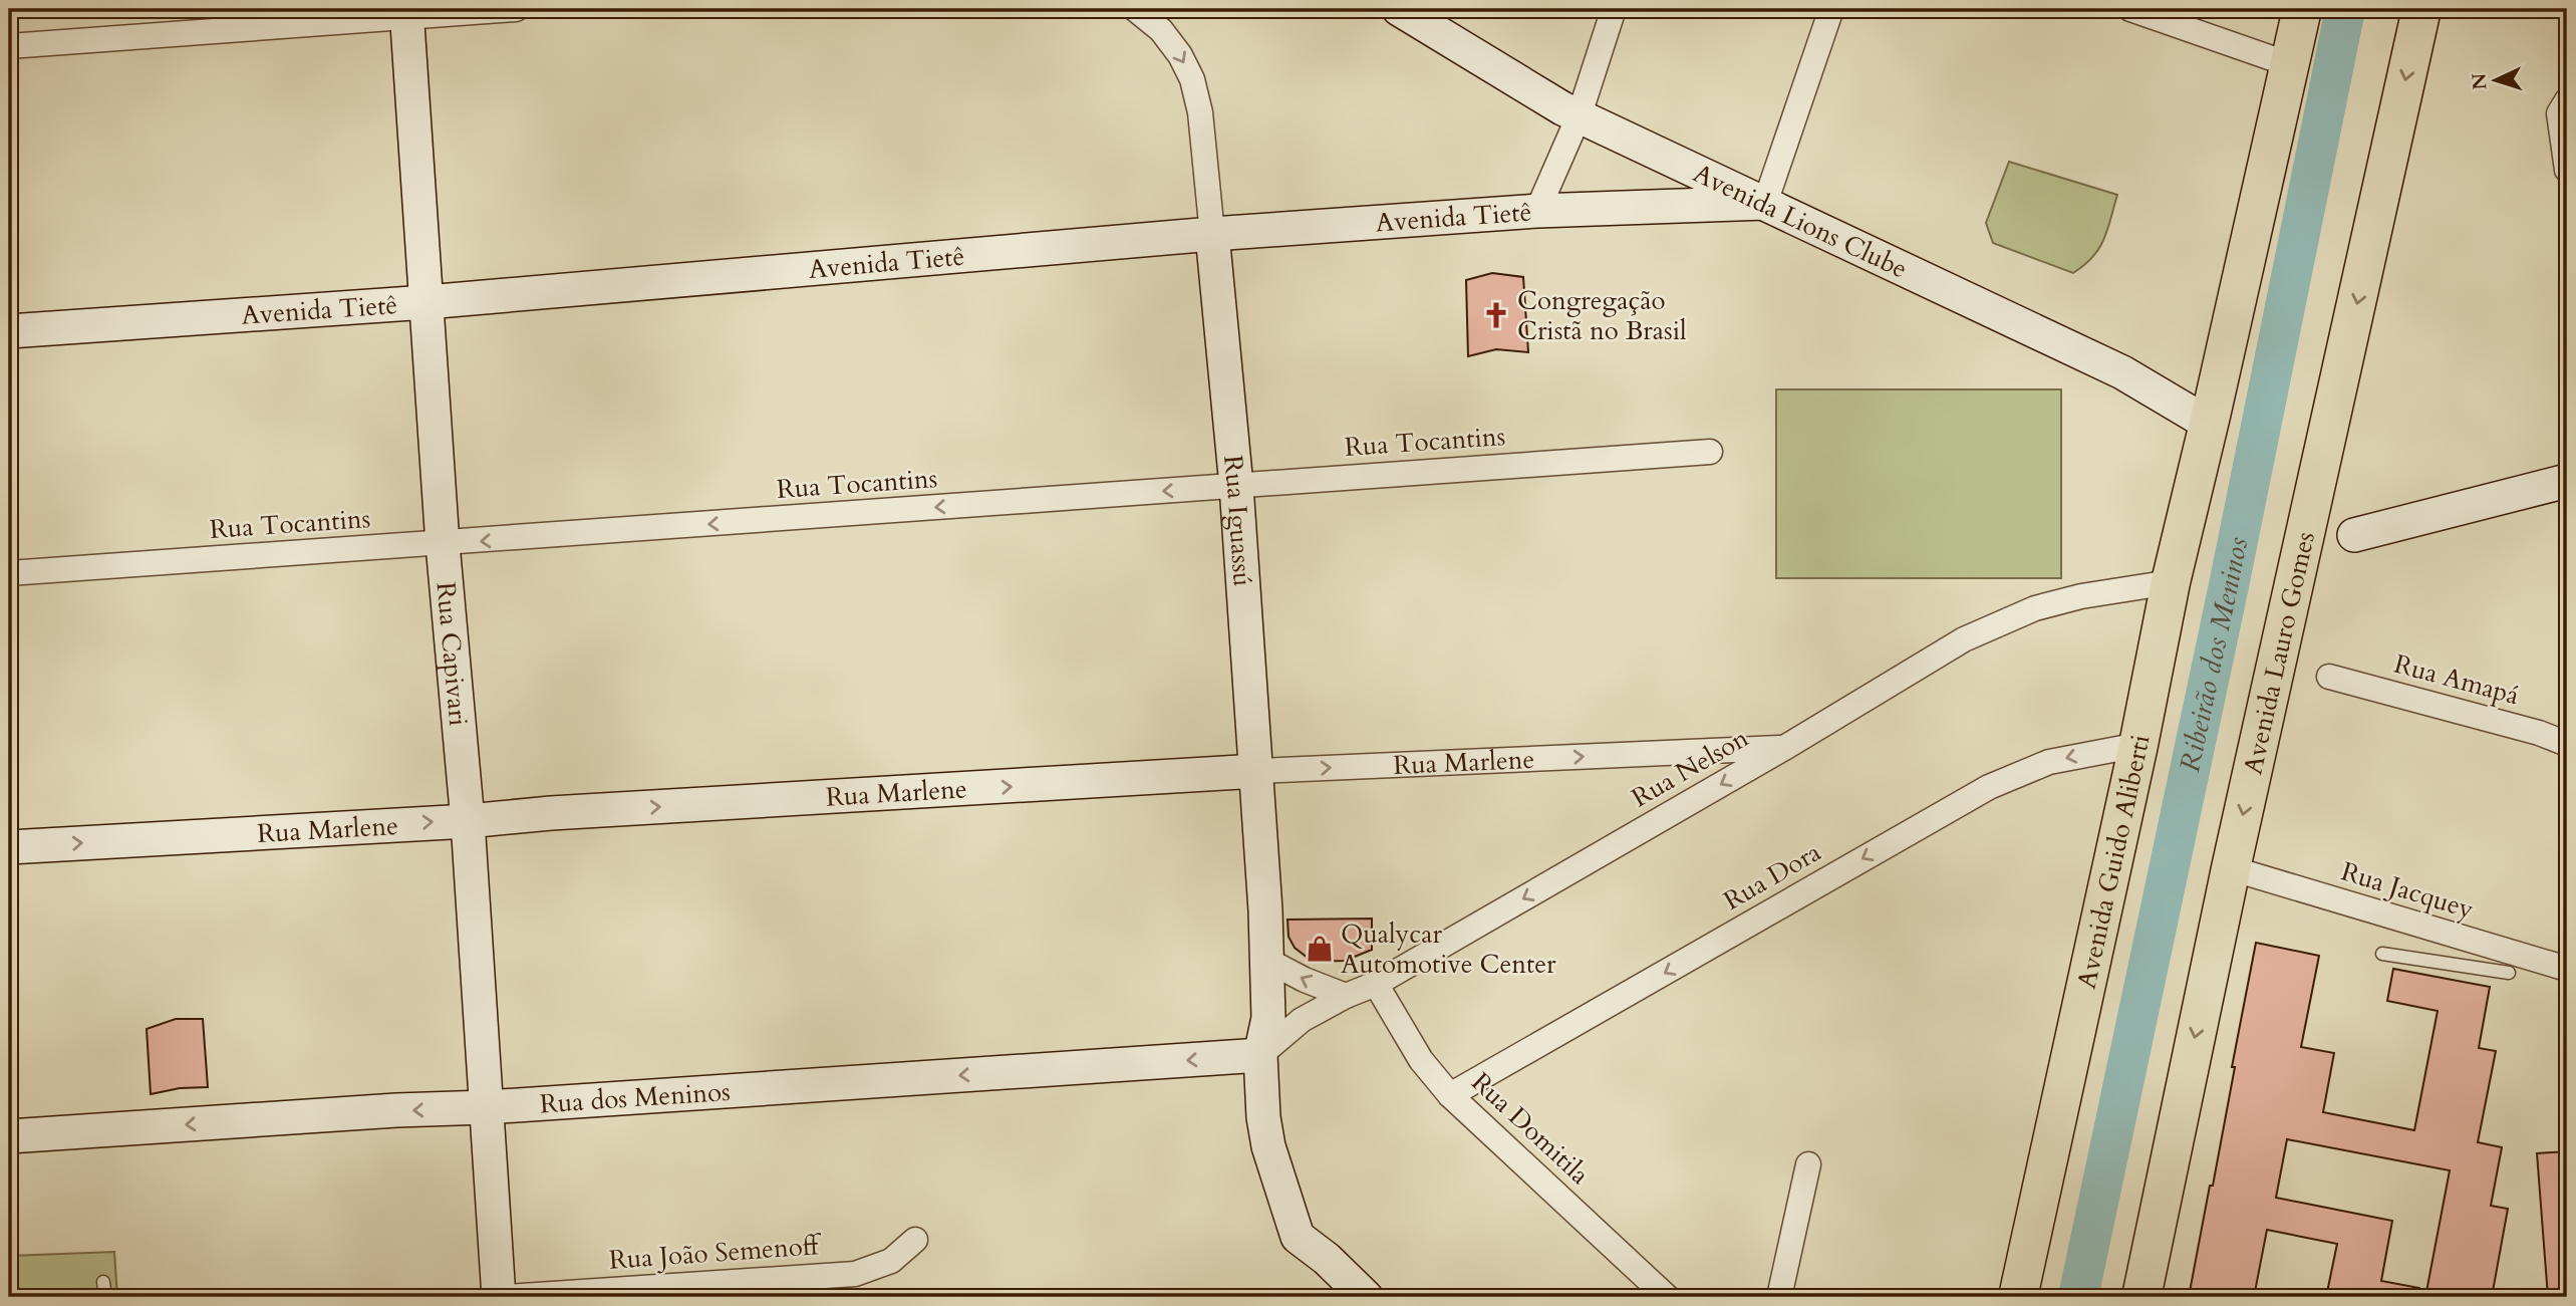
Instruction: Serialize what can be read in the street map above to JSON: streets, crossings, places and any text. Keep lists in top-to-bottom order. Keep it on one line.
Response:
{"streets":{"main road":["Avenida Lauro Gomes","Avenida Guido Aliberti"],"street":["Avenida Tietê","Avenida Lions Clube","Rua Tocantins","Rua Iguassú","Rua Capivari","Rua Amapá","Rua Marlene","Rua Nelson","Rua Dora","Rua Jacquey","Rua dos Meninos","Rua Domitila","Rua João Semenoff"]},"crossings":[["Avenida Tietê","Avenida Lions Clube"],["Avenida Tietê","Rua Iguassú"],["Avenida Tietê","Rua Capivari"],["Avenida Lions Clube","Avenida Guido Aliberti"],["Rua Tocantins","Rua Iguassú"],["Rua Tocantins","Rua Capivari"],["Rua Iguassú","Rua Marlene"],["Rua Iguassú","Rua Nelson"],["Rua Iguassú","Rua dos Meninos"],["Avenida Lauro Gomes","Rua Jacquey"],["Rua Capivari","Rua Marlene"],["Rua Capivari","Rua dos Meninos"],["Rua Marlene","Rua Nelson"],["Rua Nelson","Avenida Guido Aliberti"],["Rua Nelson","Rua dos Meninos"],["Rua Nelson","Rua Domitila"],["Avenida Guido Aliberti","Rua Dora"],["Rua Dora","Rua Domitila"]],"one_way":["Rua Tocantins","Rua Marlene","Rua Nelson","Rua Dora","Rua dos Meninos"],"water":["Ribeirão dos Meninos"],"places":{"church":["Congregação Cristã no Brasil"],"shop":["Qualycar Automotive Center"]},"north":"left"}
